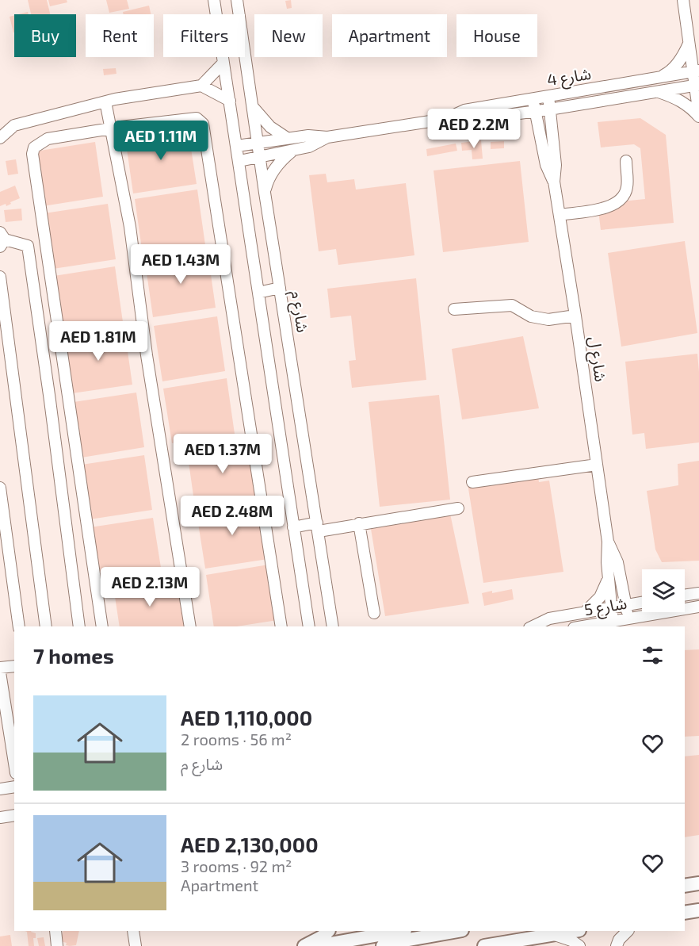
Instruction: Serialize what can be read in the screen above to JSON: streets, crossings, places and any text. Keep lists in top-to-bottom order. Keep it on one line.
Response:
{"streets":{"street":["شارع 4","شارع م","شارع ل","شارع 5"]},"crossings":[["شارع 4","شارع م"],["شارع 4","شارع ل"],["شارع ل","شارع 5"]],"page":{"chip":["Buy","Rent","Filters","New","Apartment","House"],"price":["AED 2.2M","AED 1.11M","AED 1.43M","AED 1.81M","AED 1.37M","AED 2.48M","AED 2.13M"],"heading":"7 homes","list":[{"name":"AED 1,110,000","note":"2 rooms · 56 m² · شارع م"},{"name":"AED 2,130,000","note":"3 rooms · 92 m² · Apartment"}]}}
